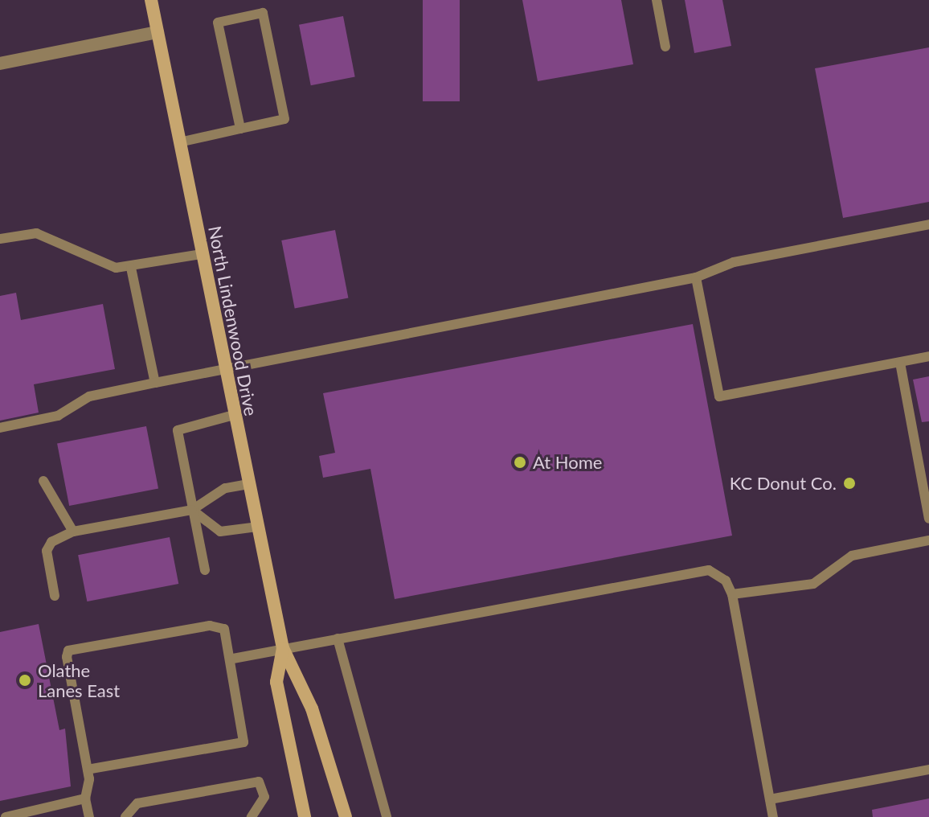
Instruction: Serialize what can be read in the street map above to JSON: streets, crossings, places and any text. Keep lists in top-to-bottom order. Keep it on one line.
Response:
{"streets":{"street":["North Lindenwood Drive"]},"places":["At Home","KC Donut Co.","Olathe Lanes East"]}
